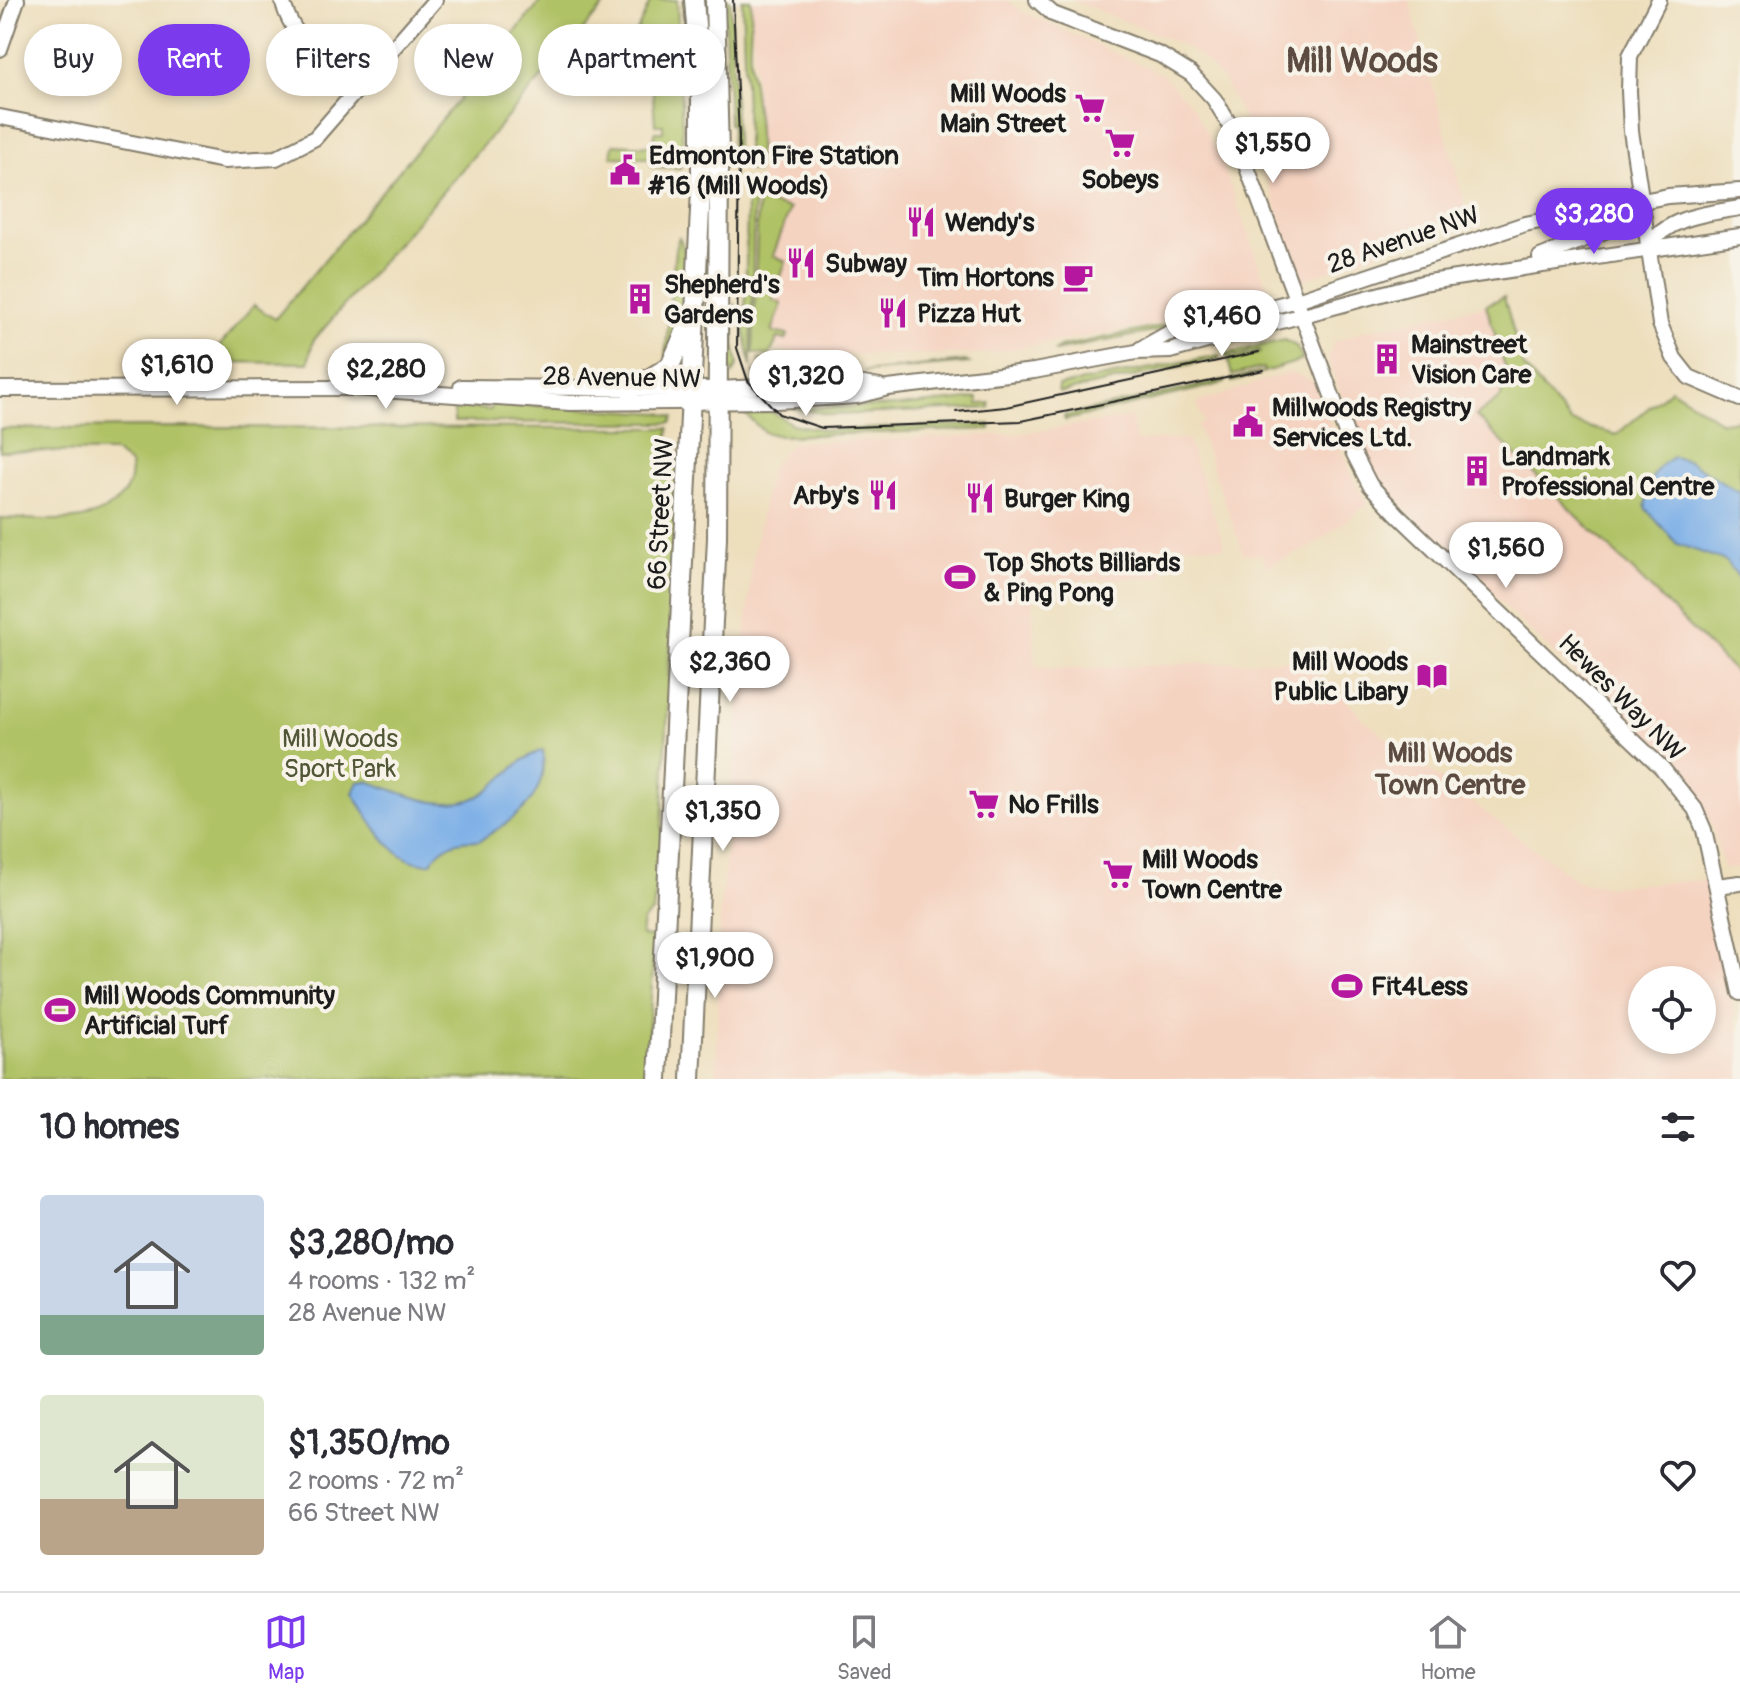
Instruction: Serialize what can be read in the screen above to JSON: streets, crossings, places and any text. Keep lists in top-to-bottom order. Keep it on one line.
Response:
{"streets":{"main road":["66 Street NW"],"street":["28 Avenue NW","Hewes Way NW"]},"crossings":[["28 Avenue NW","66 Street NW"],["28 Avenue NW","Hewes Way NW"]],"districts":["Mill Woods","Mill Woods Town Centre"],"parks":["Mill Woods Sport Park"],"places":{"supermarket":["Mill Woods Main Street","Sobeys","No Frills","Mill Woods Town Centre"],"public building":["Edmonton Fire Station #16 (Mill Woods)","Millwoods Registry Services Ltd."],"restaurant":["Wendy's","Subway","Pizza Hut","Arby's","Burger King"],"cafe":["Tim Hortons"],"building":["Shepherd's Gardens","Mainstreet Vision Care","Landmark Professional Centre"],"sports":["Top Shots Billiards & Ping Pong","Fit4Less","Mill Woods Community Artificial Turf"],"library":["Mill Woods Public Libary"]},"page":{"chip":["Buy","Rent","Filters","New","Apartment"],"price":["$1,550","$3,280","$1,460","$1,610","$2,280","$1,320","$1,560","$2,360","$1,350","$1,900"],"heading":"10 homes","list":[{"name":"$3,280/mo","note":"4 rooms · 132 m² · 28 Avenue NW"},{"name":"$1,350/mo","note":"2 rooms · 72 m² · 66 Street NW"}],"tabs":["Map","Saved","Home"]}}
